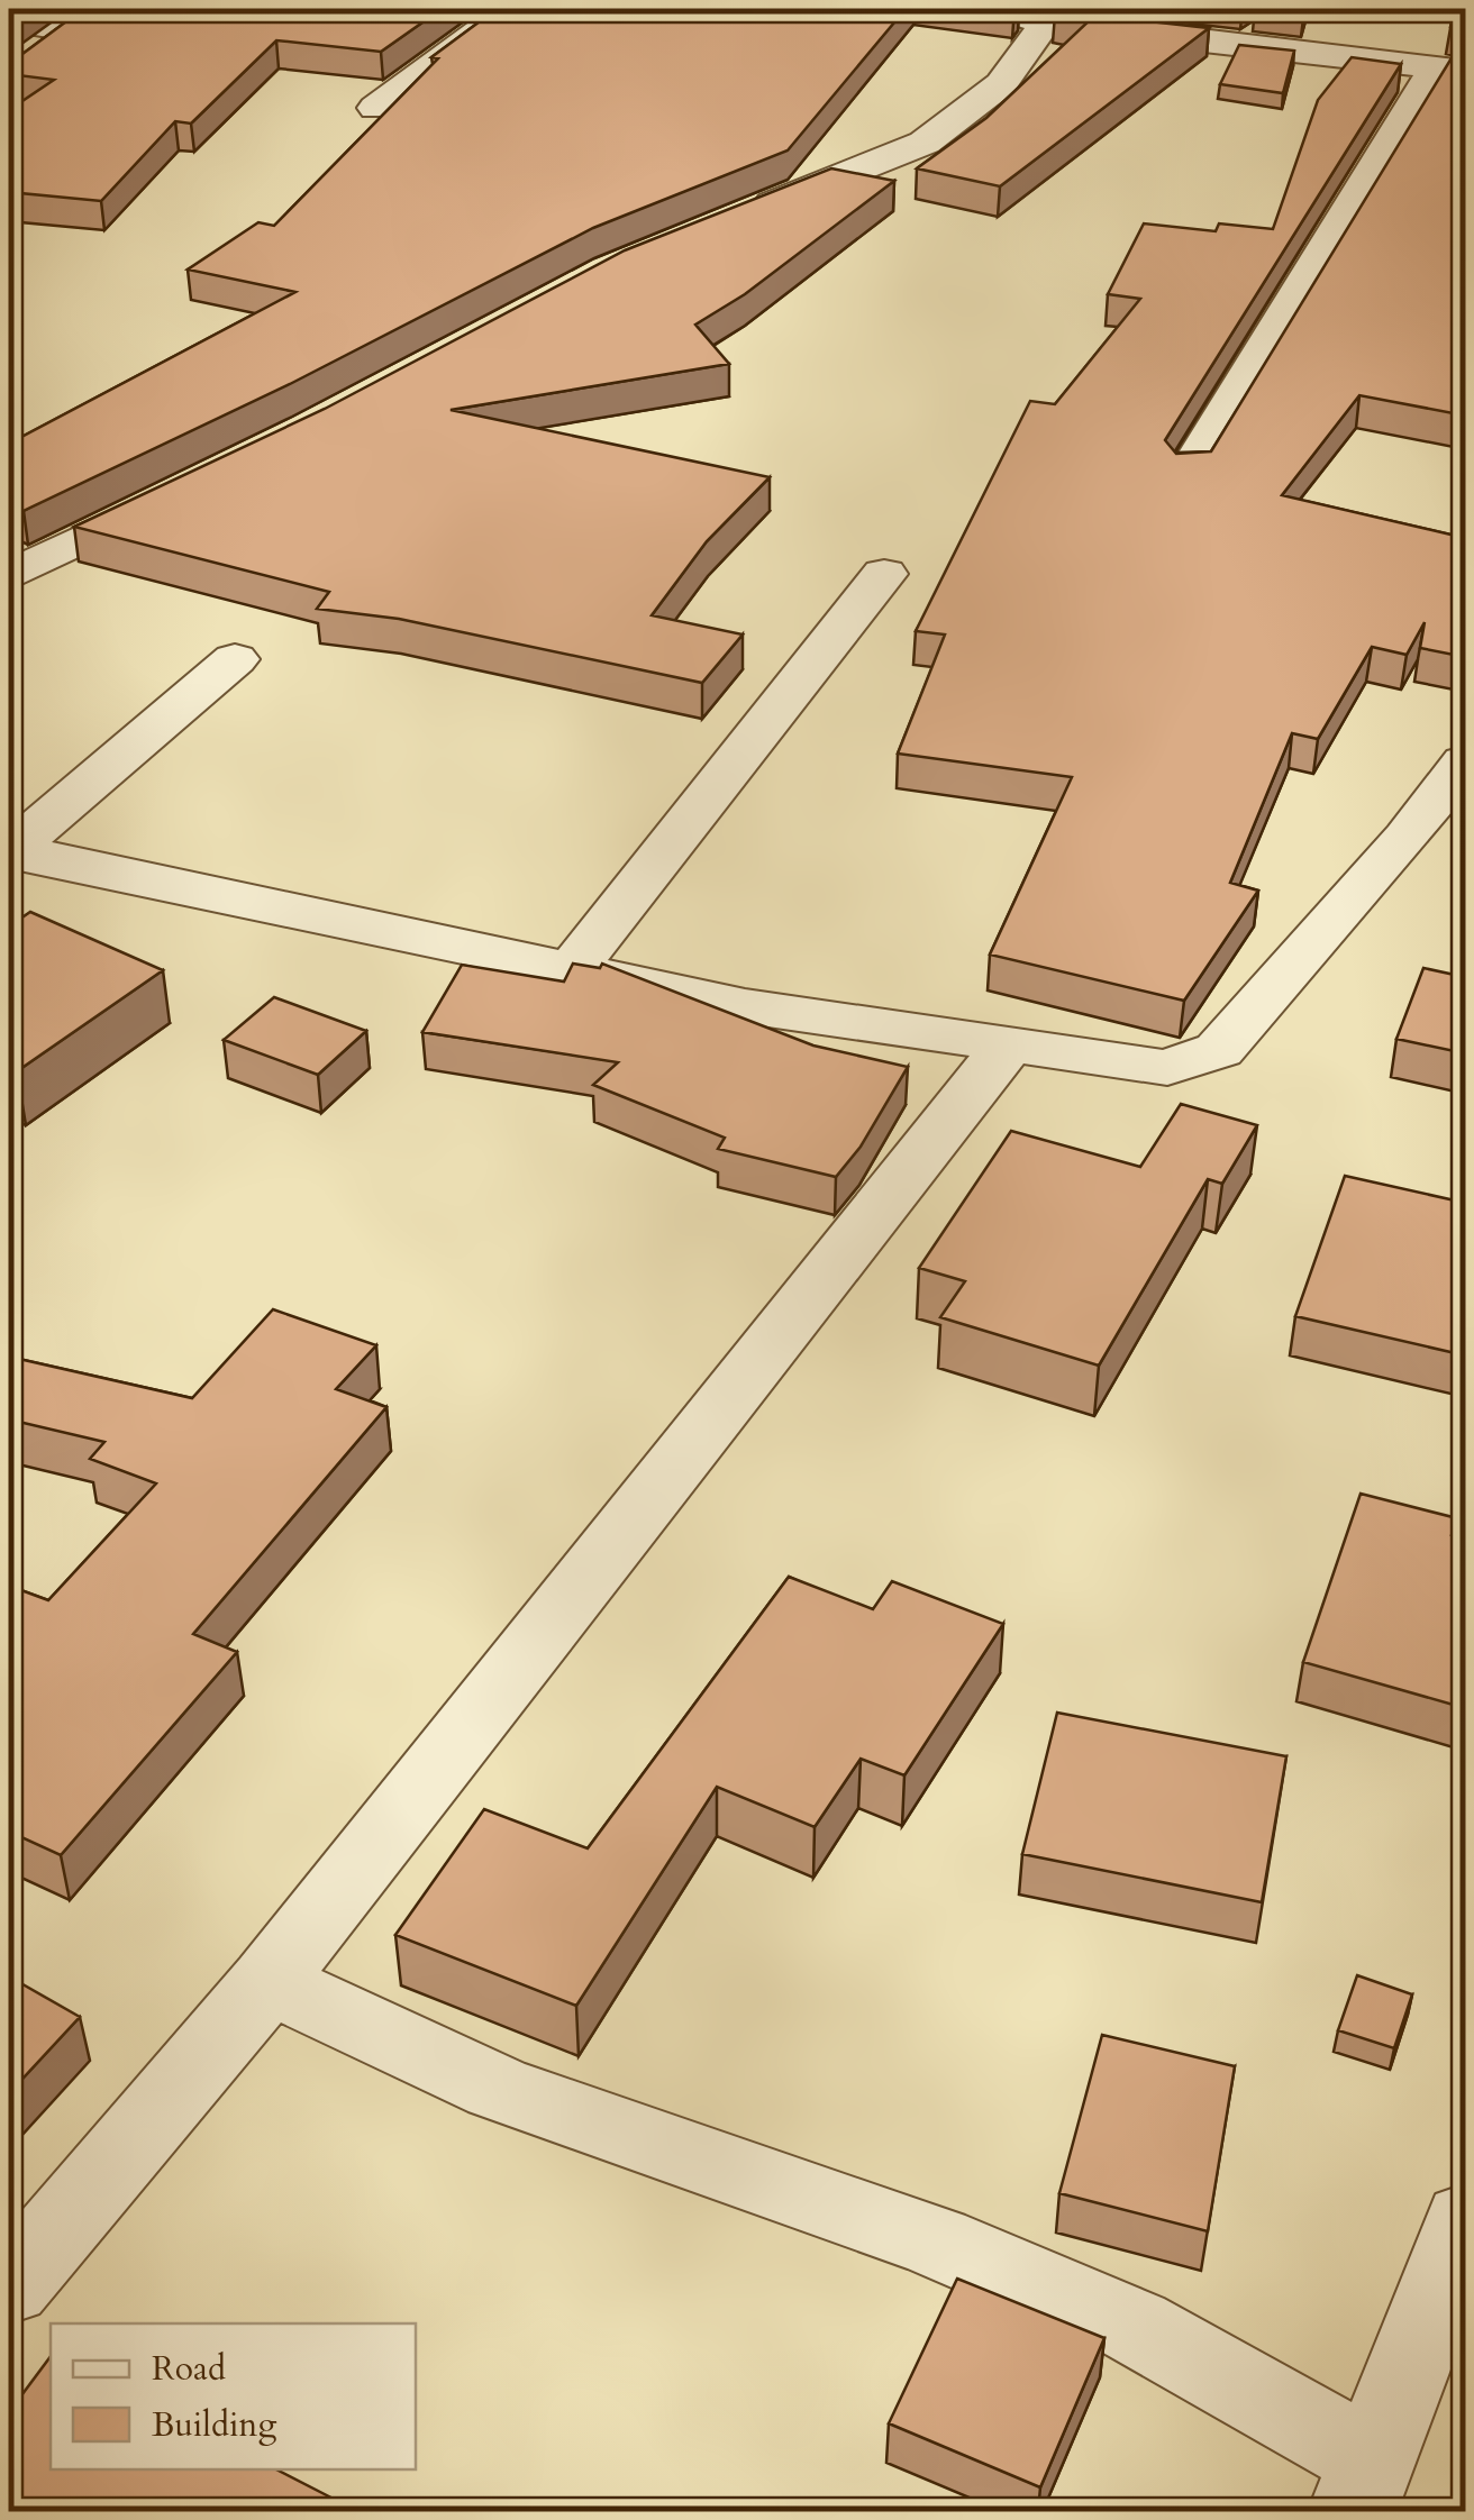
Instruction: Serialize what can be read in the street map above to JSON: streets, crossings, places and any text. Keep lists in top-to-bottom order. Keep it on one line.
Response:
{"legend":["Road","Building"]}
